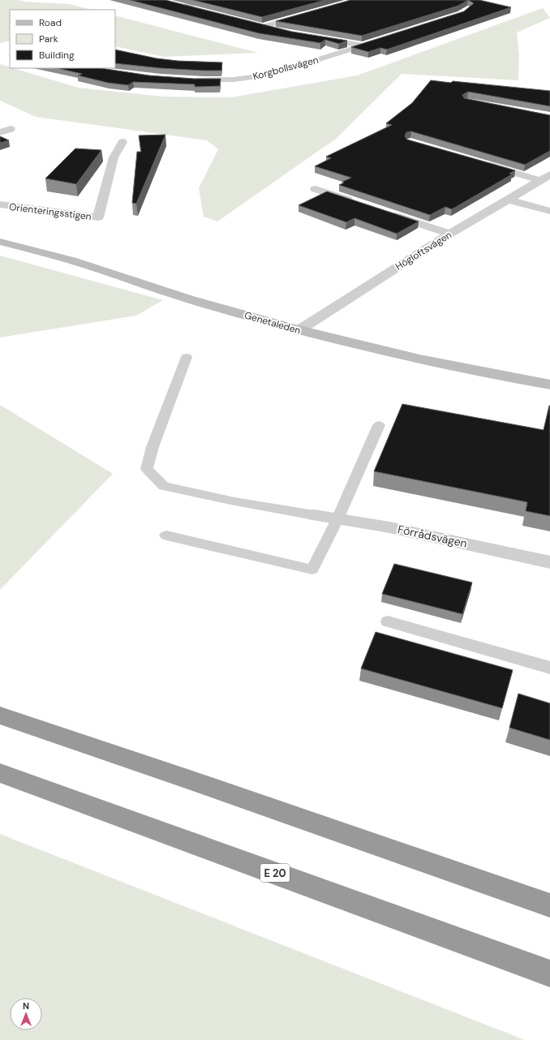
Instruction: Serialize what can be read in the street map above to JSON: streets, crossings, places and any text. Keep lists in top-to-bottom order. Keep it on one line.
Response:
{"streets":{"highway":["E 20"],"main road":["Genetaleden"],"street":["Korgbollsvägen","Orienteringsstigen","Högloftsvägen","Förrådsvägen"]},"crossings":[["Högloftsvägen","Genetaleden"]],"legend":["Road","Park","Building"],"north":"top"}
